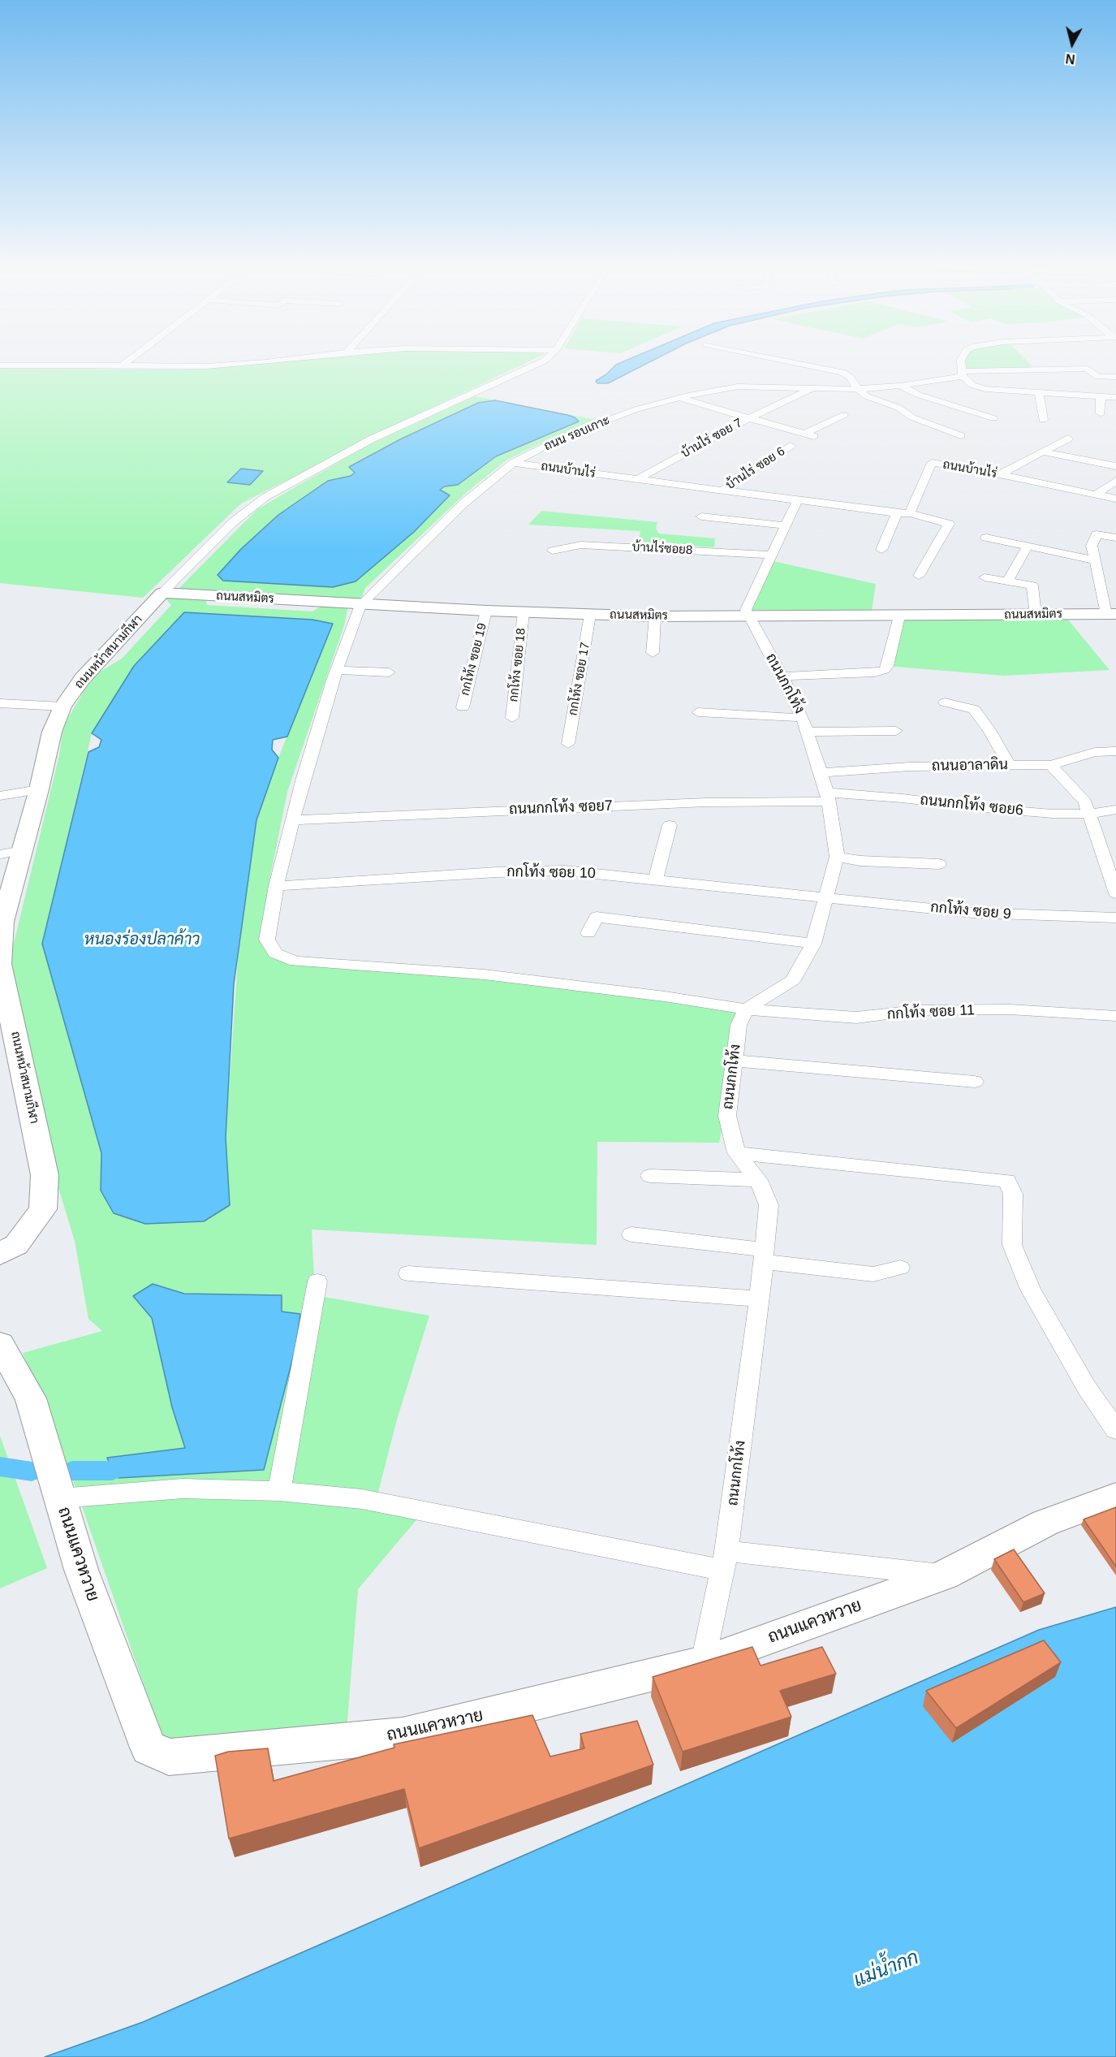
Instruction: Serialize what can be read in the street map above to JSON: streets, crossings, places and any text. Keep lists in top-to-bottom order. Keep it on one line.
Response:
{"streets":{"street":["ถนน รอบเกาะ","บ้านไร่ ซอย 7","บ้านไร่ ซอย 6","ถนนบ้านไร่","บ้านไร่ซอย8","ถนนสหมิตร","ถนนหน้าสนามกีฬา","กกโท้ง ซอย 19","กกโท้ง ซอย 18","กกโท้ง ซอย 17","ถนนกกโท้ง","ถนนอาลาดิน","ถนนกกโท้ง ซอย6","ถนนกกโท้ง ซอย7","กกโท้ง ซอย 10","กกโท้ง ซอย 9","กกโท้ง ซอย 11","ถนนแควหวาย"]},"crossings":[["ถนน รอบเกาะ","บ้านไร่ ซอย 7"],["ถนน รอบเกาะ","ถนนบ้านไร่"],["ถนน รอบเกาะ","ถนนสหมิตร"],["ถนน รอบเกาะ","กกโท้ง ซอย 11"],["บ้านไร่ ซอย 7","ถนนบ้านไร่"],["บ้านไร่ ซอย 6","ถนนบ้านไร่"],["ถนนสหมิตร","ถนนหน้าสนามกีฬา"],["ถนนสหมิตร","กกโท้ง ซอย 19"],["ถนนสหมิตร","กกโท้ง ซอย 18"],["ถนนสหมิตร","กกโท้ง ซอย 17"],["ถนนสหมิตร","ถนนกกโท้ง"],["ถนนสหมิตร","กกโท้ง ซอย 11"],["ถนนกกโท้ง","ถนนอาลาดิน"],["ถนนกกโท้ง","ถนนกกโท้ง ซอย6"],["ถนนกกโท้ง","ถนนกกโท้ง ซอย7"],["ถนนกกโท้ง","กกโท้ง ซอย 10"],["ถนนกกโท้ง","กกโท้ง ซอย 9"],["ถนนกกโท้ง","กกโท้ง ซอย 11"],["ถนนกกโท้ง","ถนนแควหวาย"],["ถนนกกโท้ง ซอย6","ถนนกกโท้ง ซอย7"],["ถนนกกโท้ง ซอย7","กกโท้ง ซอย 11"],["กกโท้ง ซอย 10","กกโท้ง ซอย 9"],["กกโท้ง ซอย 10","กกโท้ง ซอย 11"]],"water":["หนองร่องปลาค้าว","แม่น้ำกก"],"north":"bottom"}
